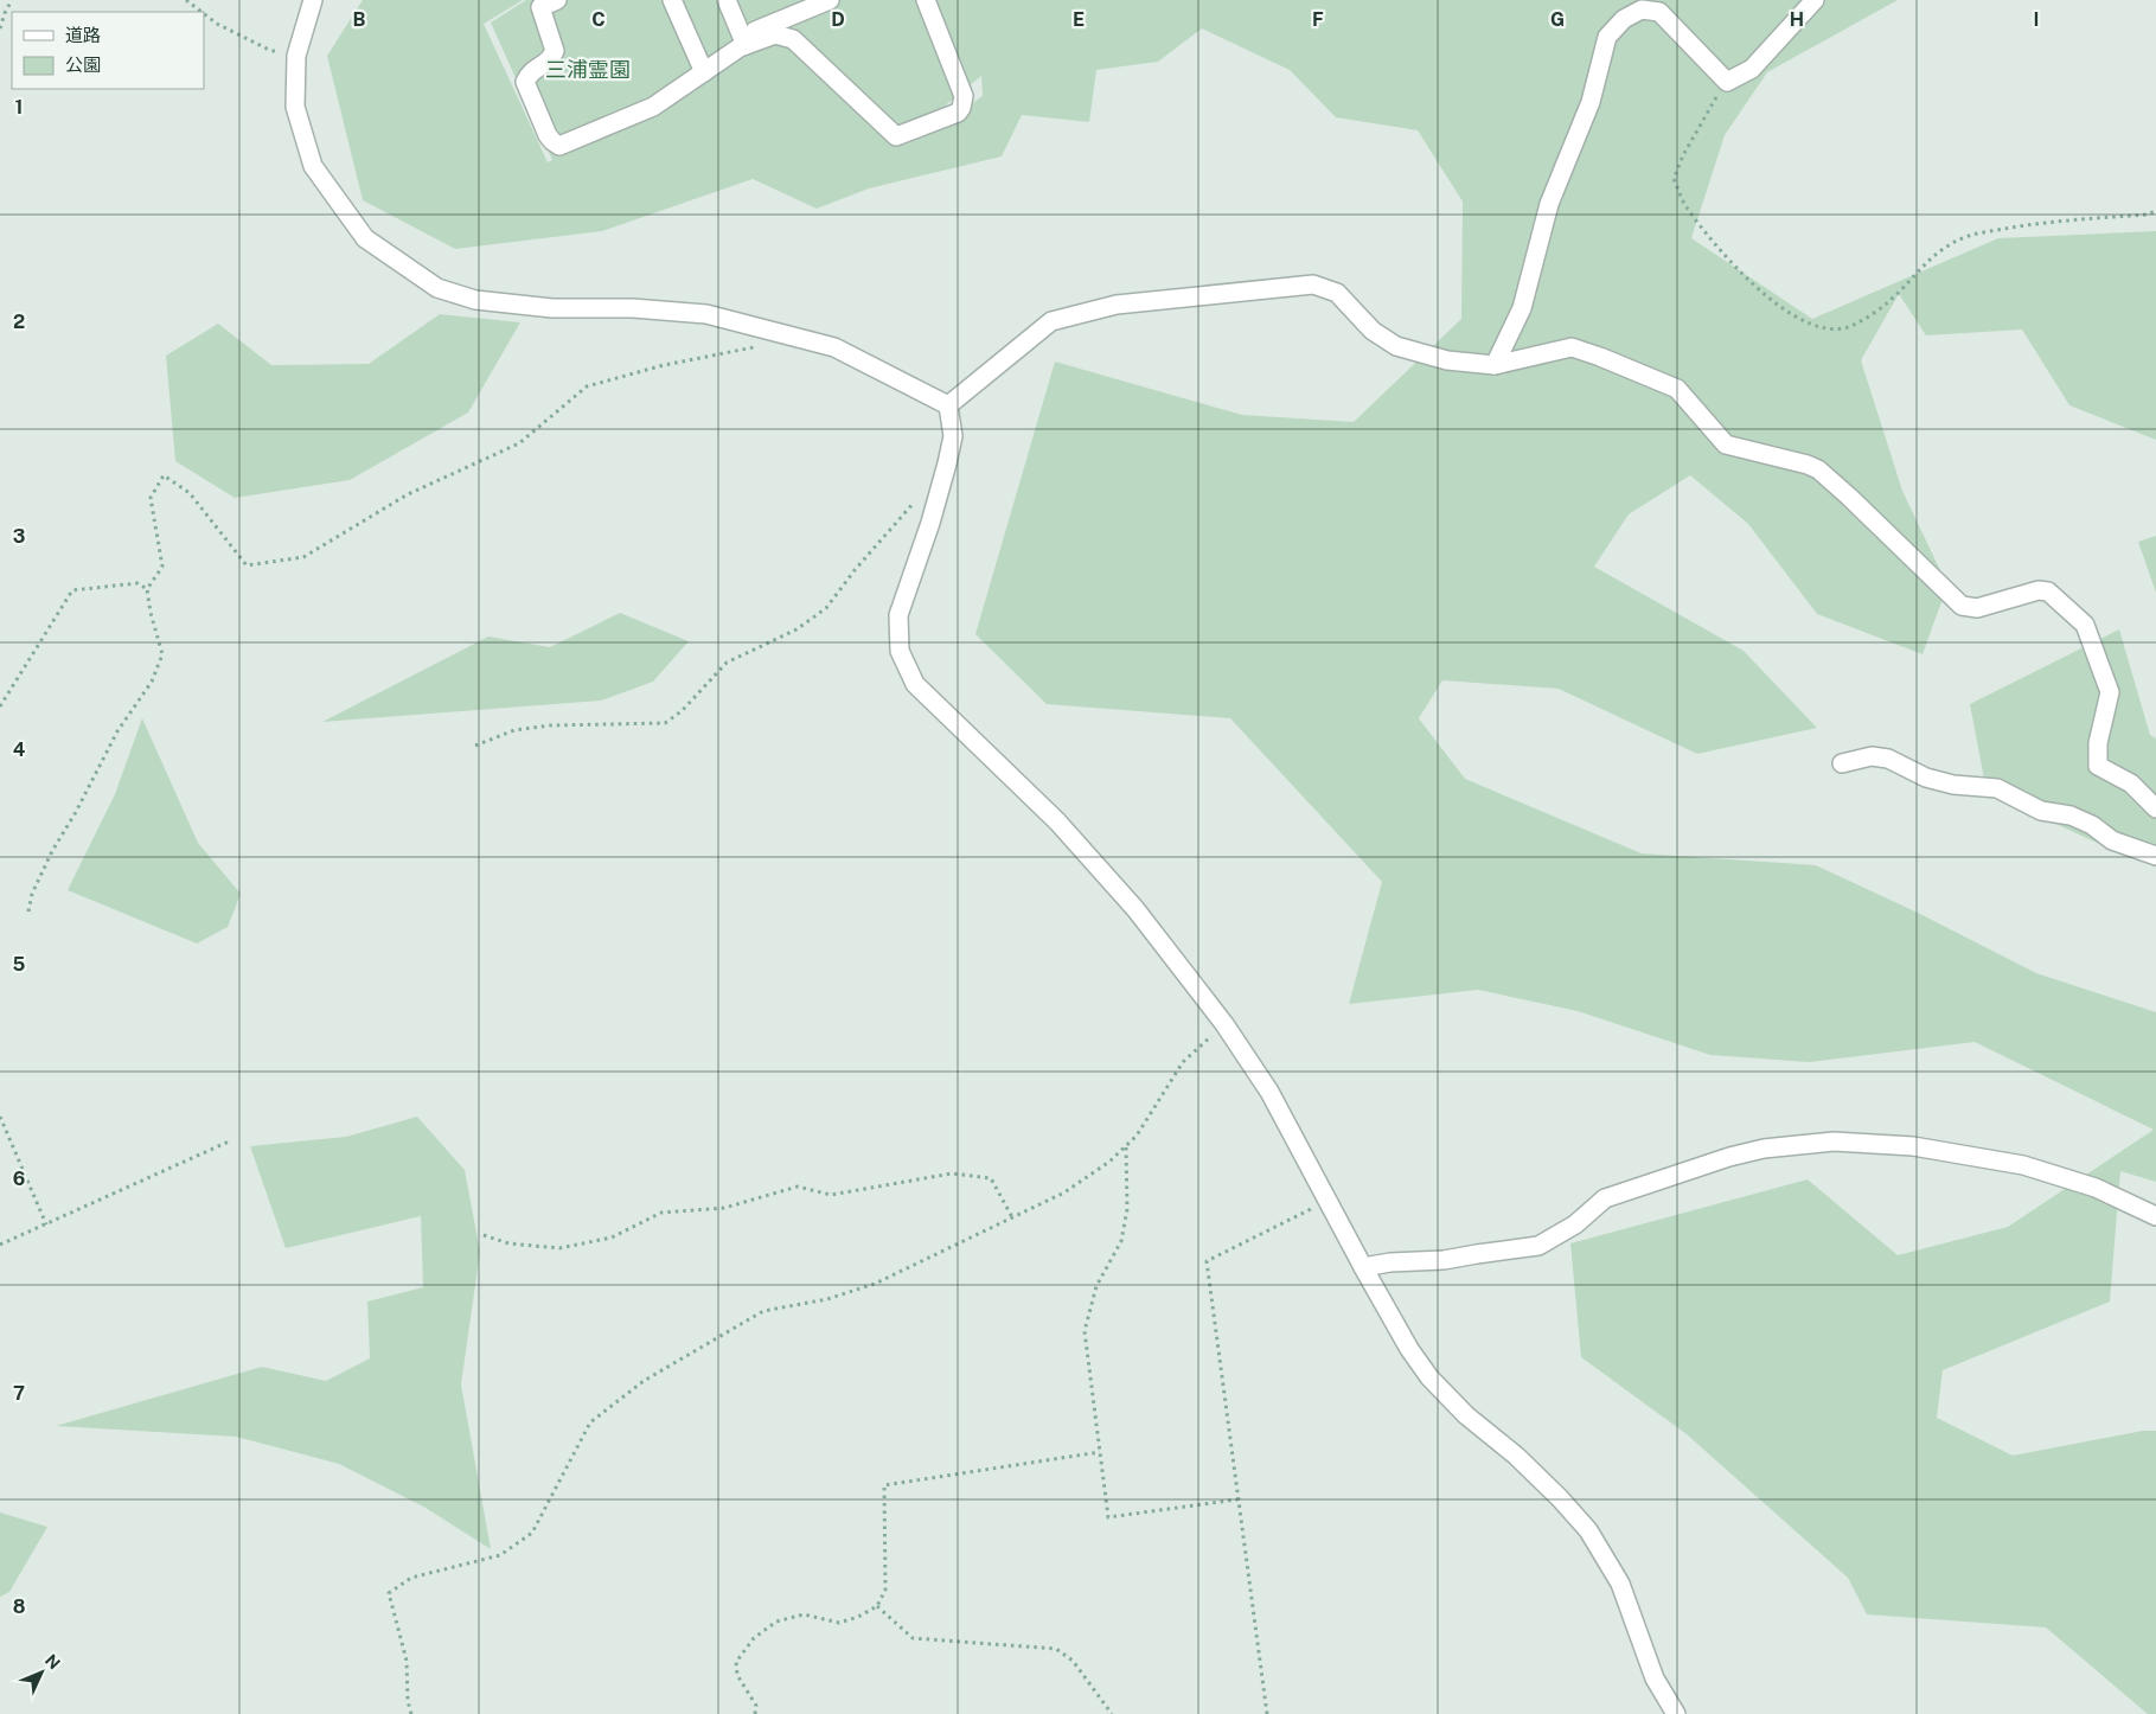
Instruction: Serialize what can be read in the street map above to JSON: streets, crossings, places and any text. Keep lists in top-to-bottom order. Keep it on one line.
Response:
{"parks":["三浦霊園"],"legend":["道路","公園"],"north":"top right","grid":{"columns":["B","C","D","E","F","G","H","I"],"rows":["1","2","3","4","5","6","7","8"]}}
